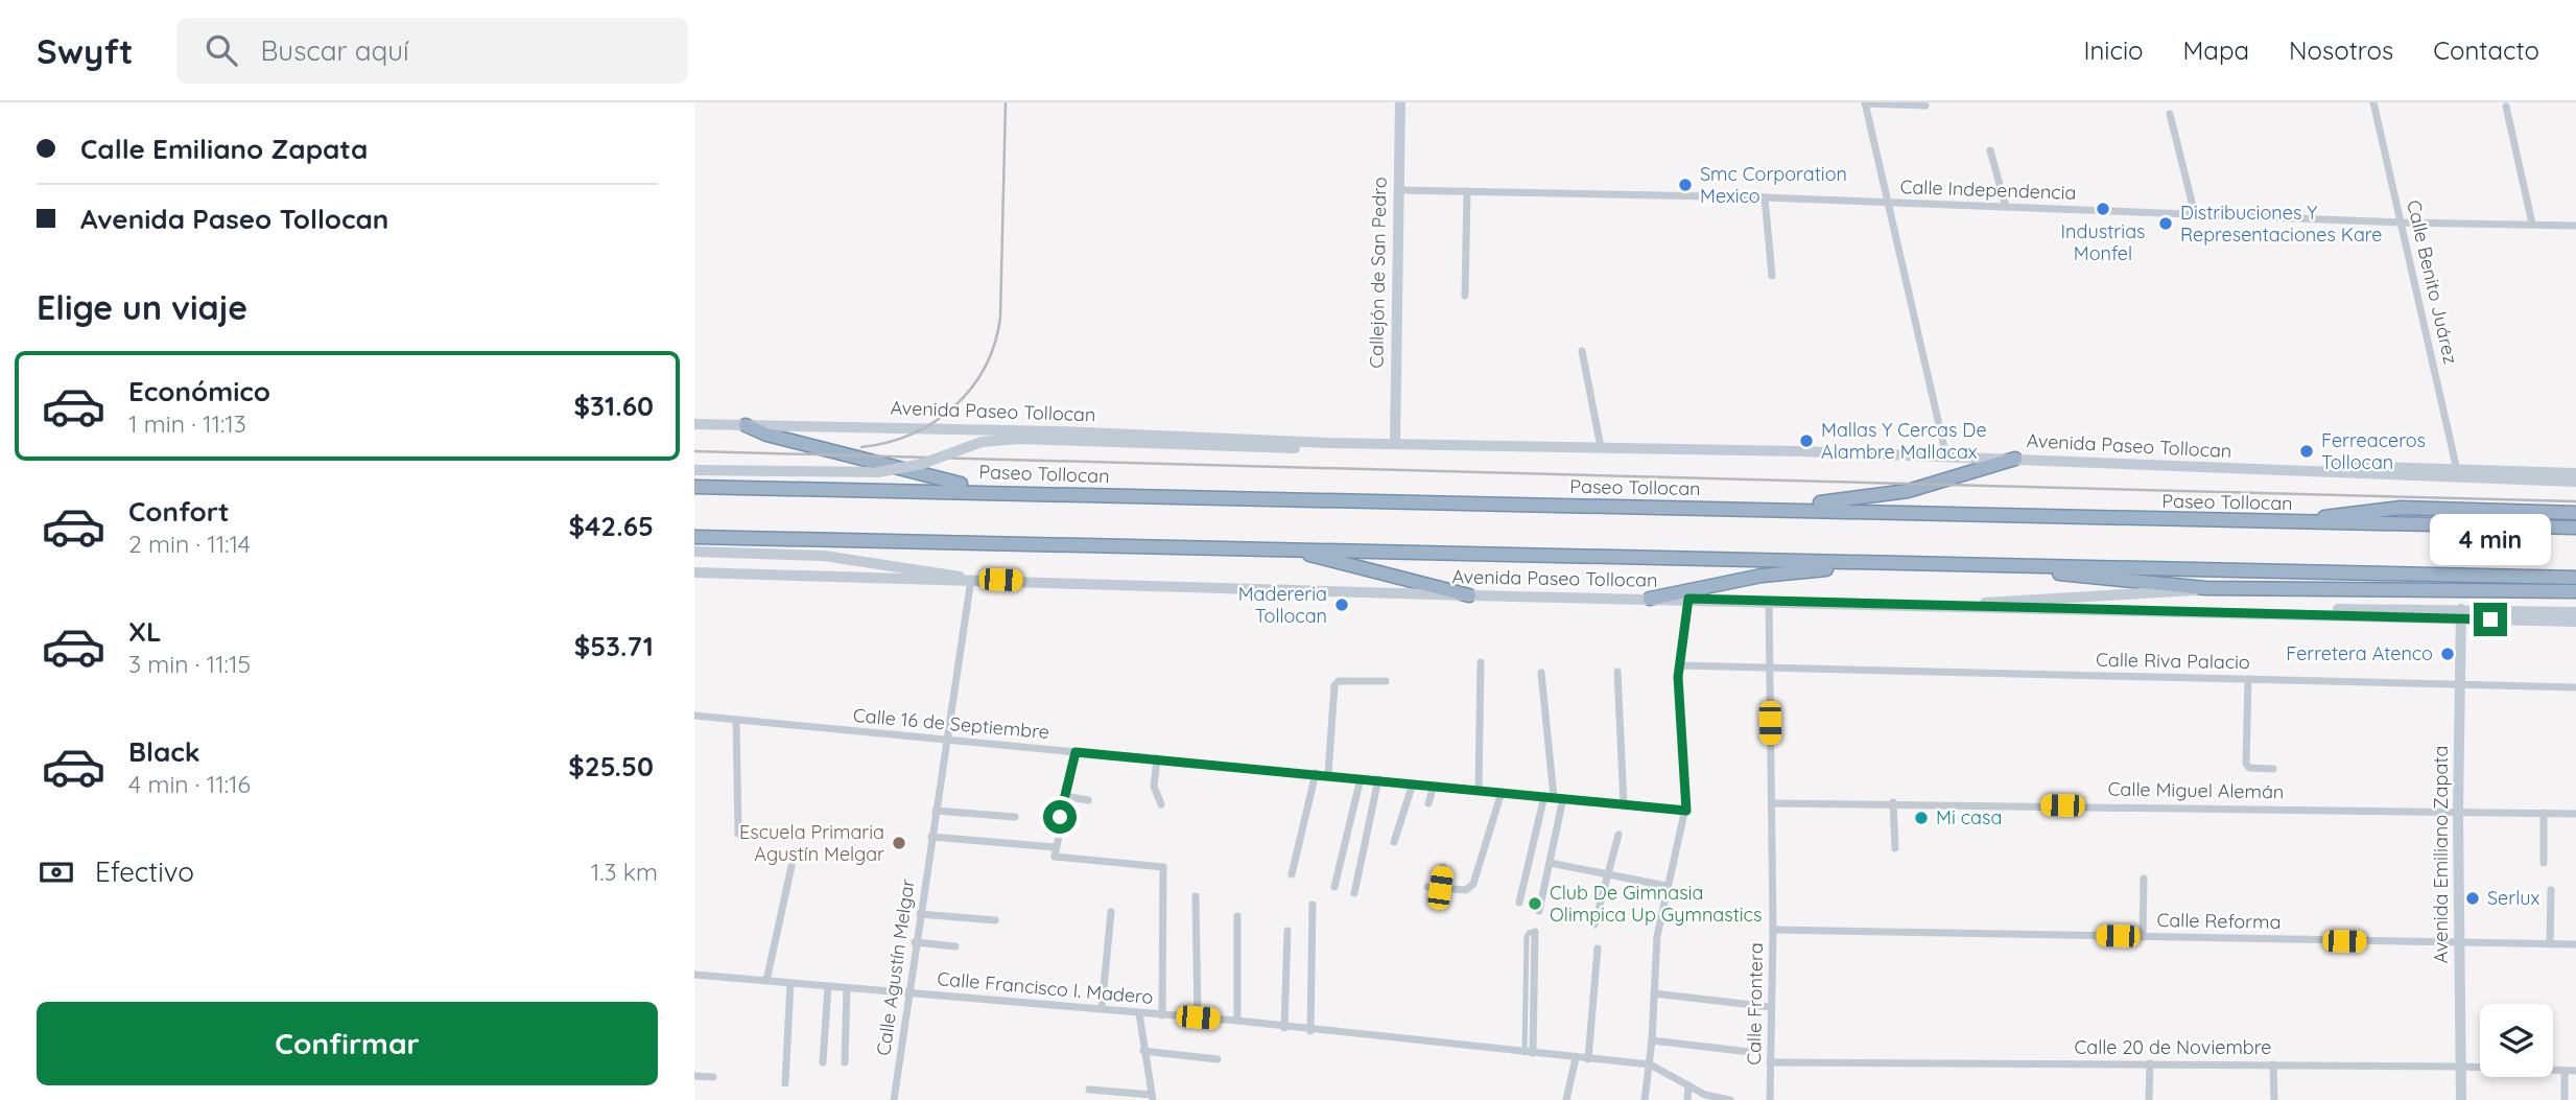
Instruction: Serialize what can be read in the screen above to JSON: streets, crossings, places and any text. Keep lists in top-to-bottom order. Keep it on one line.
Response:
{"streets":{"highway":["Paseo Tollocan"],"main road":["Callejón de San Pedro","Avenida Paseo Tollocan","Avenida Emiliano Zapata"],"street":["Calle Independencia","Calle Benito Juárez","Calle Riva Palacio","Calle 16 de Septiembre","Calle Miguel Alemán","Calle Reforma","Calle Agustín Melgar","Calle Francisco I. Madero","Calle Frontera","Calle 20 de Noviembre"]},"crossings":[["Calle Independencia","Callejón de San Pedro"],["Calle Independencia","Calle Benito Juárez"],["Callejón de San Pedro","Avenida Paseo Tollocan"],["Calle Benito Juárez","Avenida Paseo Tollocan"],["Avenida Paseo Tollocan","Avenida Emiliano Zapata"],["Avenida Paseo Tollocan","Calle Agustín Melgar"],["Avenida Paseo Tollocan","Calle Frontera"],["Calle Riva Palacio","Avenida Emiliano Zapata"],["Calle Riva Palacio","Calle Frontera"],["Calle 16 de Septiembre","Calle Agustín Melgar"],["Calle Miguel Alemán","Avenida Emiliano Zapata"],["Calle Miguel Alemán","Calle Frontera"],["Avenida Emiliano Zapata","Calle Reforma"],["Avenida Emiliano Zapata","Calle 20 de Noviembre"],["Calle Reforma","Calle Frontera"],["Calle Agustín Melgar","Calle Francisco I. Madero"],["Calle Frontera","Calle 20 de Noviembre"]],"places":["Smc Corporation Mexico","Industrias Monfel","Distribuciones Y Representaciones Kare","Mallas Y Cercas De Alambre Mallacax","Ferreaceros Tollocan","Madereria Tollocan","Ferretera Atenco","Mi casa","Escuela Primaria Agustín Melgar","Serlux","Club De Gimnasia Olimpica Up Gymnastics"],"page":{"header":"Swyft","search":"Buscar aquí","nav":["Inicio","Mapa","Nosotros","Contacto"],"banner":["Calle Emiliano Zapata","Avenida Paseo Tollocan"],"heading":"Elige un viaje","list":[{"name":"Económico","note":"1 min · 11:13","value":"$31.60"},{"name":"Confort","note":"2 min · 11:14","value":"$42.65"},{"name":"XL","note":"3 min · 11:15","value":"$53.71"},{"name":"Black","note":"4 min · 11:16","value":"$25.50"}],"bubble":"4 min","pay":["Efectivo","1.3 km"],"buttons":"Confirmar"}}
